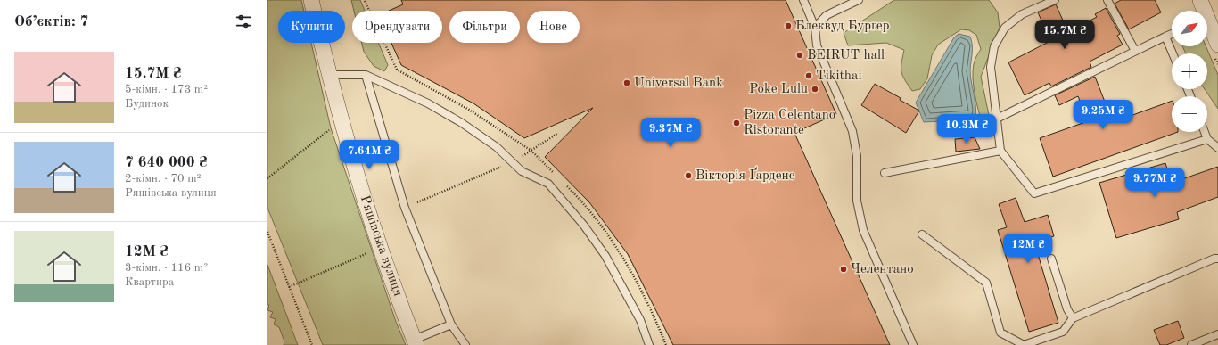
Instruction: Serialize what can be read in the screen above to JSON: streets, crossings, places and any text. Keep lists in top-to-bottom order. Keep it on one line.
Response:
{"streets":{"street":["Ряшівська вулиця"]},"places":["Блеквуд Бургер","BEIRUT hall","Tikithai","Universal Bank","Poke Lulu","Pizza Celentano Ristorante","Вікторія Ґарденс","Челентано"],"north":"top right","page":{"heading":"Об’єктів: 7","map_buttons":["+","−"],"chip":["Купити","Орендувати","Фільтри","Нове"],"price":["15.7M ₴","9.25M ₴","10.3M ₴","9.37M ₴","7.64M ₴","9.77M ₴","12M ₴"],"list":[{"name":"15.7M ₴","note":"5-кімн. · 173 m² · Будинок"},{"name":"7 640 000 ₴","note":"2-кімн. · 70 m² · Ряшівська вулиця"},{"name":"12M ₴","note":"3-кімн. · 116 m² · Квартира"}]}}
